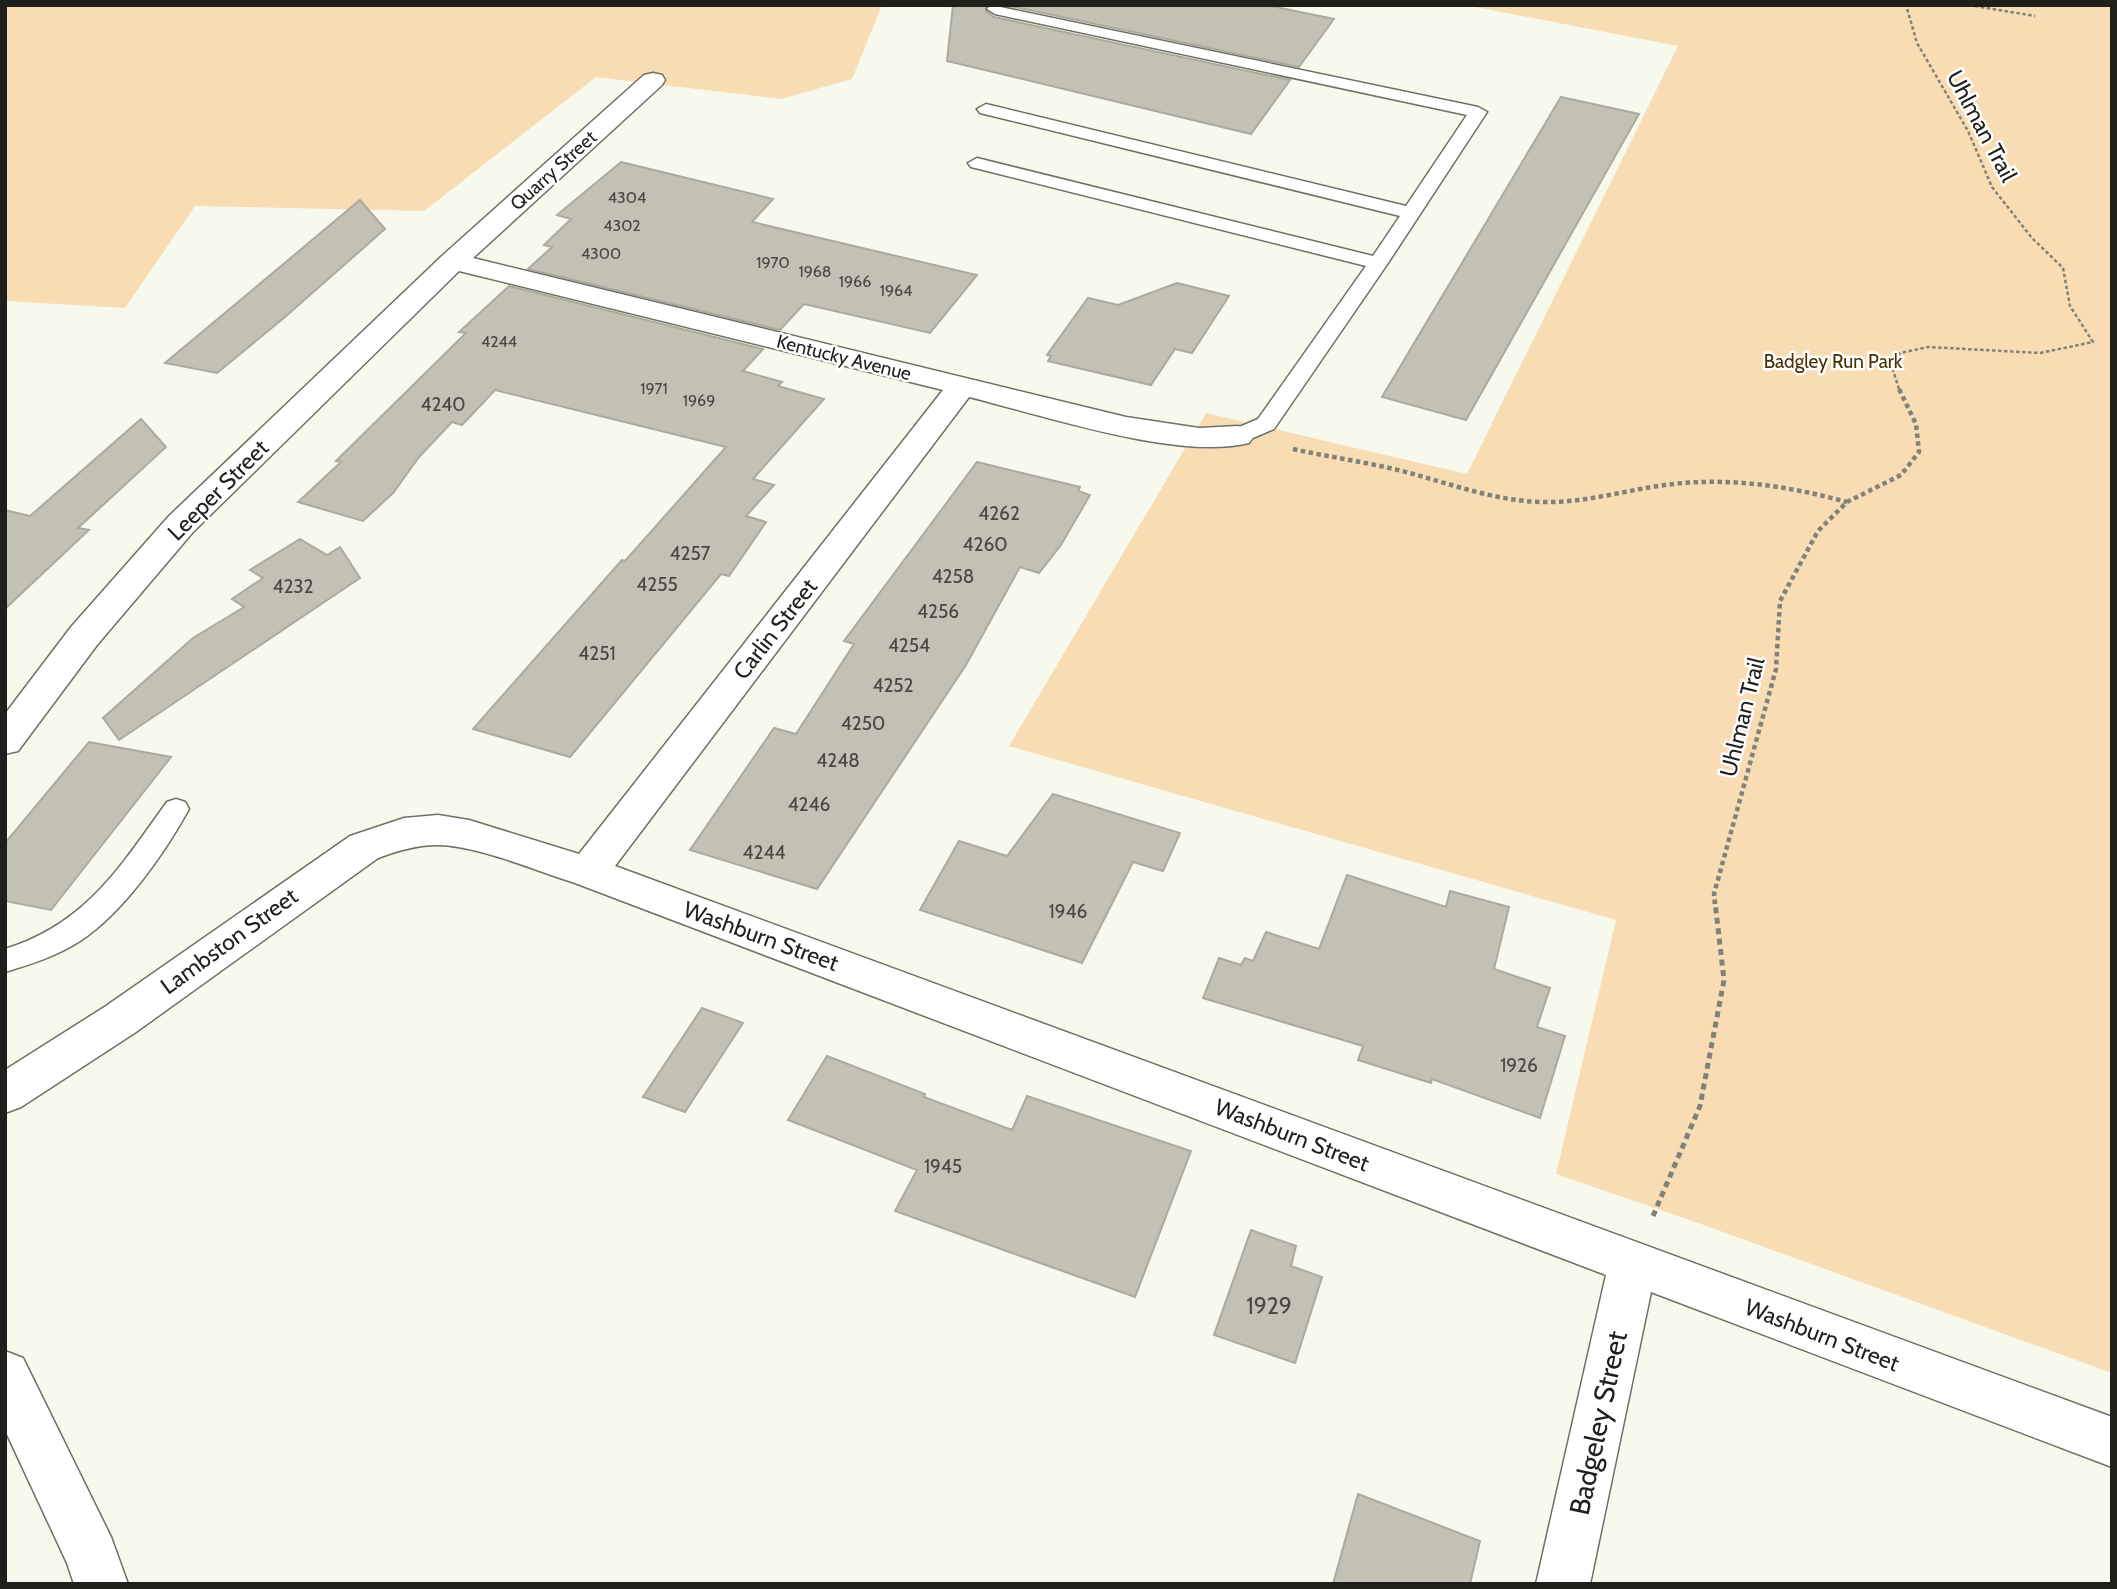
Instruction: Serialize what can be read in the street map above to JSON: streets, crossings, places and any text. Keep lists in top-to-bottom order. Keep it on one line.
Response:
{"streets":{"street":["Quarry Street","Kentucky Avenue","Leeper Street","Carlin Street","Washburn Street","Lambston Street","Badgeley Street"],"path":["Uhlman Trail"]},"crossings":[["Uhlman Trail","Washburn Street"],["Uhlman Trail","Badgeley Street"],["Quarry Street","Kentucky Avenue"],["Quarry Street","Leeper Street"],["Kentucky Avenue","Leeper Street"],["Kentucky Avenue","Carlin Street"],["Carlin Street","Washburn Street"],["Washburn Street","Lambston Street"],["Washburn Street","Badgeley Street"]],"parks":["Badgley Run Park"],"house_numbers":["4304","4302","4300","1970","1968","1966","1964","4244","1971","1969","4240","4262","4260","4257","4258","4255","4232","4256","4254","4251","4252","4250","4248","4246","4244","1946","1926","1945","1929"]}
